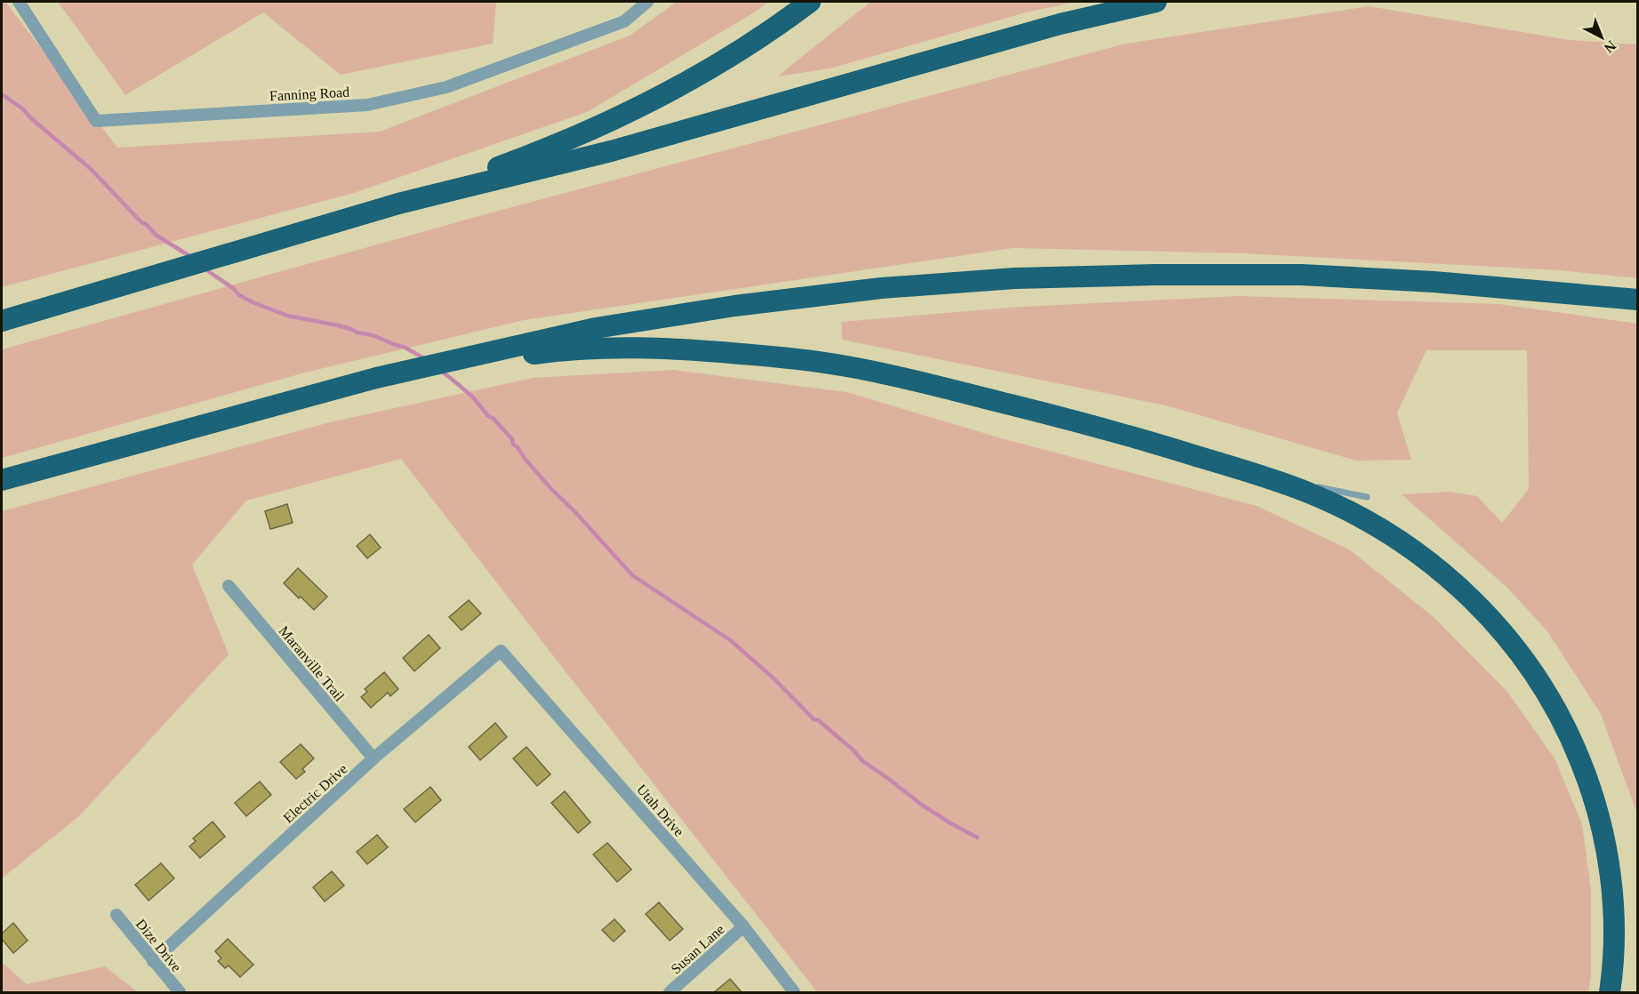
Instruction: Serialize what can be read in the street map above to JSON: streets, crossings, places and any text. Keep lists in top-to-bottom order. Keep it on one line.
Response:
{"streets":{"street":["Fanning Road","Maranville Trail","Electric Drive","Utah Drive","Dize Drive","Susan Lane"]},"crossings":[["Maranville Trail","Electric Drive"],["Electric Drive","Utah Drive"],["Electric Drive","Dize Drive"],["Utah Drive","Susan Lane"]],"north":"bottom right"}
